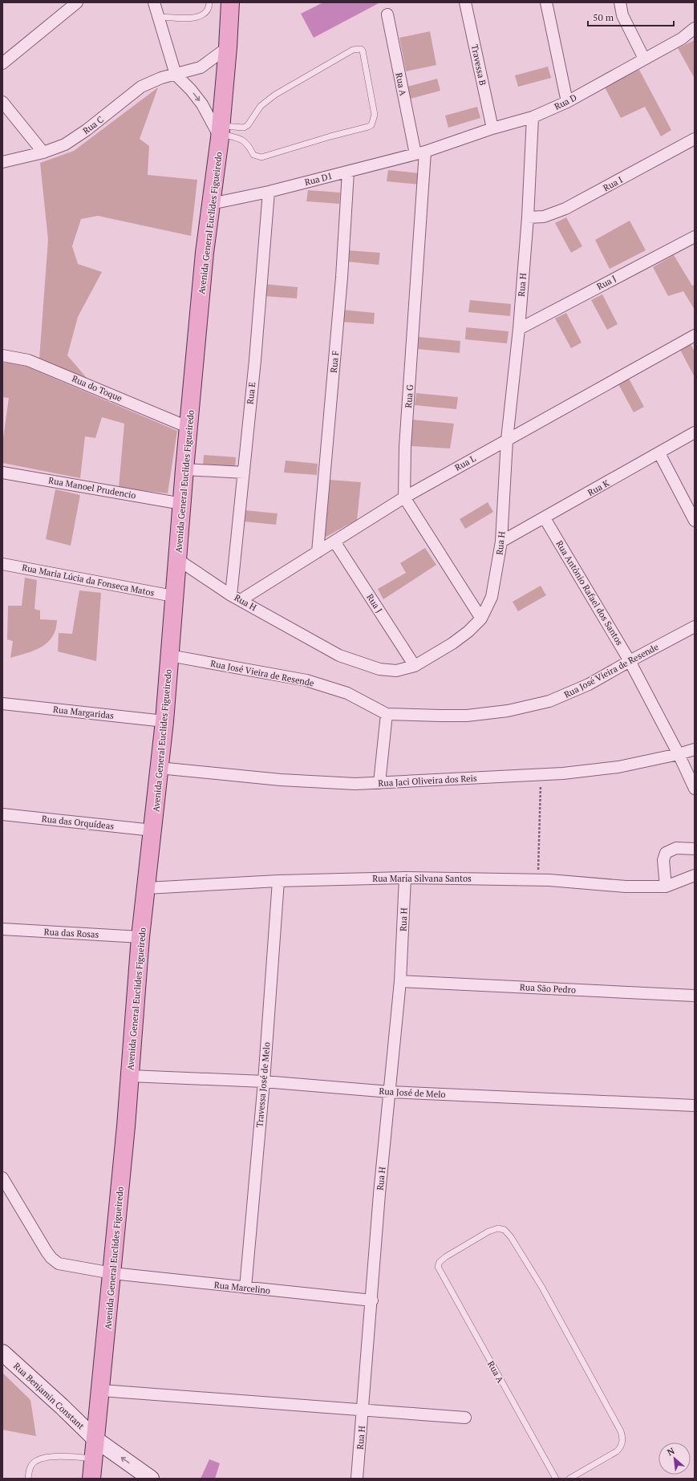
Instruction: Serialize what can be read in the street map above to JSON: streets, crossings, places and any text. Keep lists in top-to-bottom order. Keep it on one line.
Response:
{"streets":{"main road":["Avenida General Euclides Figueiredo"],"street":["Travessa B","Rua A","Rua D","Rua C","Rua D1","Rua I","Rua J","Rua H","Rua F","Rua do Toque","Rua E","Rua G","Rua L","Rua Manoel Prudencio","Rua K","Rua Maria Lúcia da Fonseca Matos","Rua Antônio Rafael dos Santos","Rua José Vieira de Resende","Rua Margaridas","Rua Jaci Oliveira dos Reis","Rua das Orquídeas","Rua Maria Silvana Santos","Rua das Rosas","Rua São Pedro","Travessa José de Melo","Rua José de Melo","Rua Marcelino","Rua Benjamin Constant"]},"crossings":[["Travessa B","Rua D"],["Rua A","Rua D"],["Rua A","Rua D1"],["Rua A","Rua G"],["Rua D","Rua D1"],["Rua D","Rua H"],["Rua D","Rua G"],["Rua C","Avenida General Euclides Figueiredo"],["Rua D1","Avenida General Euclides Figueiredo"],["Rua D1","Rua F"],["Rua D1","Rua E"],["Rua D1","Rua G"],["Rua I","Rua H"],["Avenida General Euclides Figueiredo","Rua H"],["Avenida General Euclides Figueiredo","Rua do Toque"],["Avenida General Euclides Figueiredo","Rua Manoel Prudencio"],["Avenida General Euclides Figueiredo","Rua Maria Lúcia da Fonseca Matos"],["Avenida General Euclides Figueiredo","Rua José Vieira de Resende"],["Avenida General Euclides Figueiredo","Rua Margaridas"],["Avenida General Euclides Figueiredo","Rua Jaci Oliveira dos Reis"],["Avenida General Euclides Figueiredo","Rua das Orquídeas"],["Avenida General Euclides Figueiredo","Rua Maria Silvana Santos"],["Avenida General Euclides Figueiredo","Rua das Rosas"],["Avenida General Euclides Figueiredo","Rua José de Melo"],["Avenida General Euclides Figueiredo","Rua Marcelino"],["Avenida General Euclides Figueiredo","Rua Benjamin Constant"],["Rua J","Rua H"],["Rua J","Rua L"],["Rua H","Rua E"],["Rua H","Rua L"],["Rua H","Rua K"],["Rua H","Rua Maria Silvana Santos"],["Rua H","Rua São Pedro"],["Rua H","Rua José de Melo"],["Rua H","Rua Marcelino"],["Rua F","Rua L"],["Rua E","Rua L"],["Rua G","Rua L"],["Rua K","Rua Antônio Rafael dos Santos"],["Rua Antônio Rafael dos Santos","Rua José Vieira de Resende"],["Rua Antônio Rafael dos Santos","Rua Jaci Oliveira dos Reis"],["Rua Maria Silvana Santos","Travessa José de Melo"],["Travessa José de Melo","Rua José de Melo"],["Travessa José de Melo","Rua Marcelino"]],"scale_bar":"50 m","north":"top left"}
